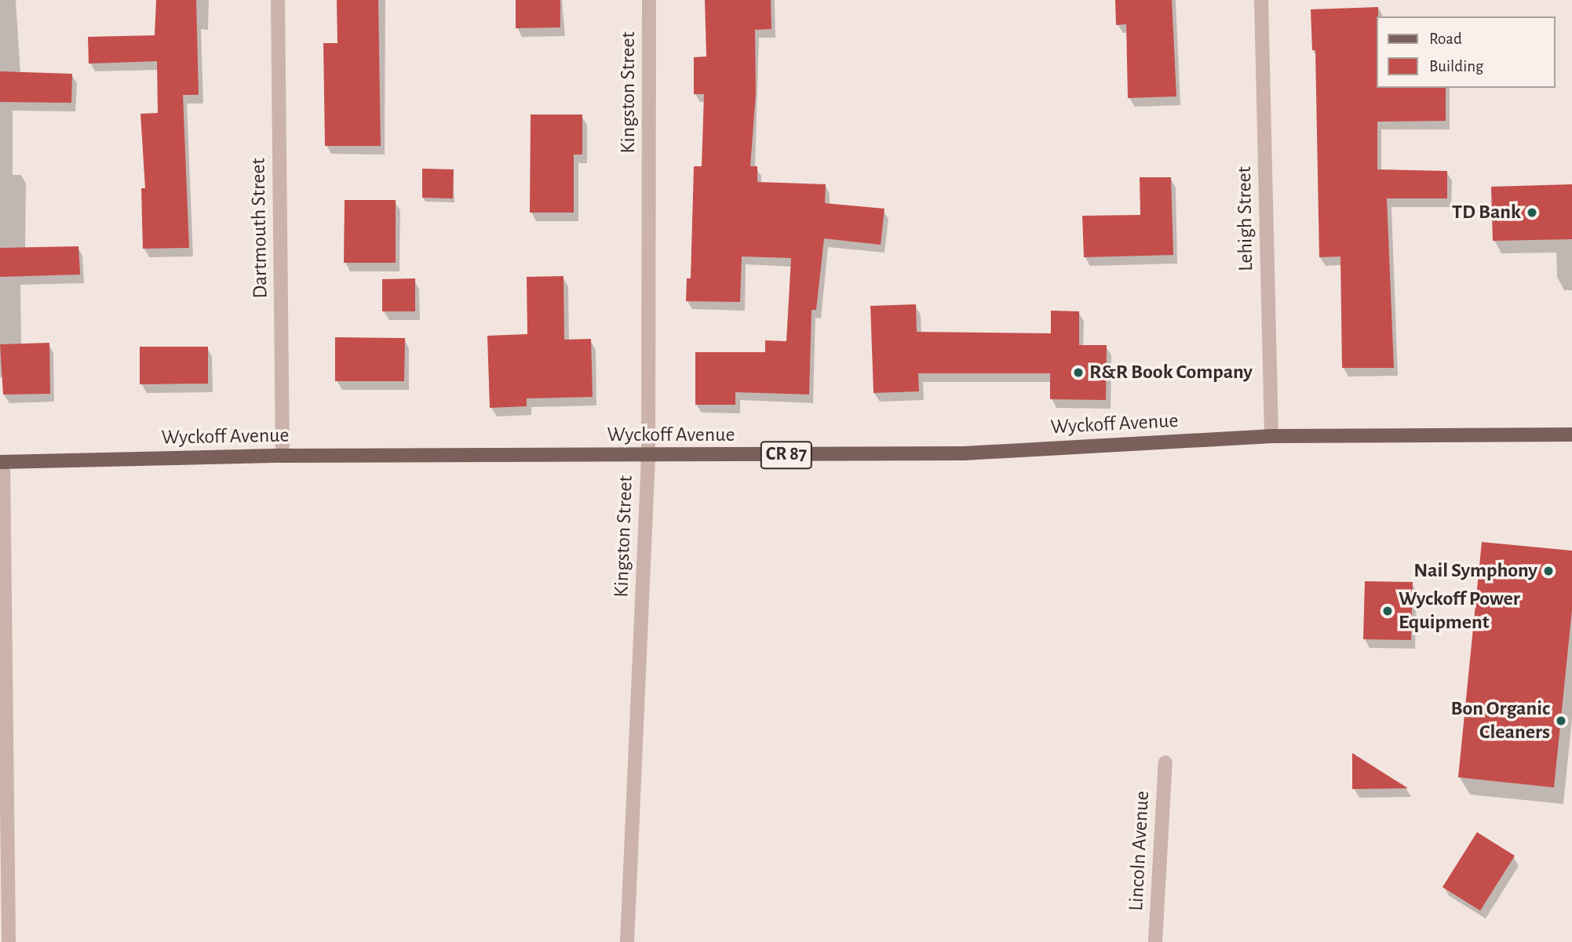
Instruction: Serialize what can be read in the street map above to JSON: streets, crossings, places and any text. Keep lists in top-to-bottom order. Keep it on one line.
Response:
{"streets":{"main road":["Wyckoff Avenue","CR 87"],"street":["Kingston Street","Lehigh Street","Dartmouth Street","Lincoln Avenue"]},"crossings":[["Kingston Street","Wyckoff Avenue"],["Lehigh Street","Wyckoff Avenue"],["Dartmouth Street","Wyckoff Avenue"]],"places":["TD Bank","R&R Book Company","Nail Symphony","Wyckoff Power Equipment","Bon Organic Cleaners"],"legend":["Road","Building"]}
